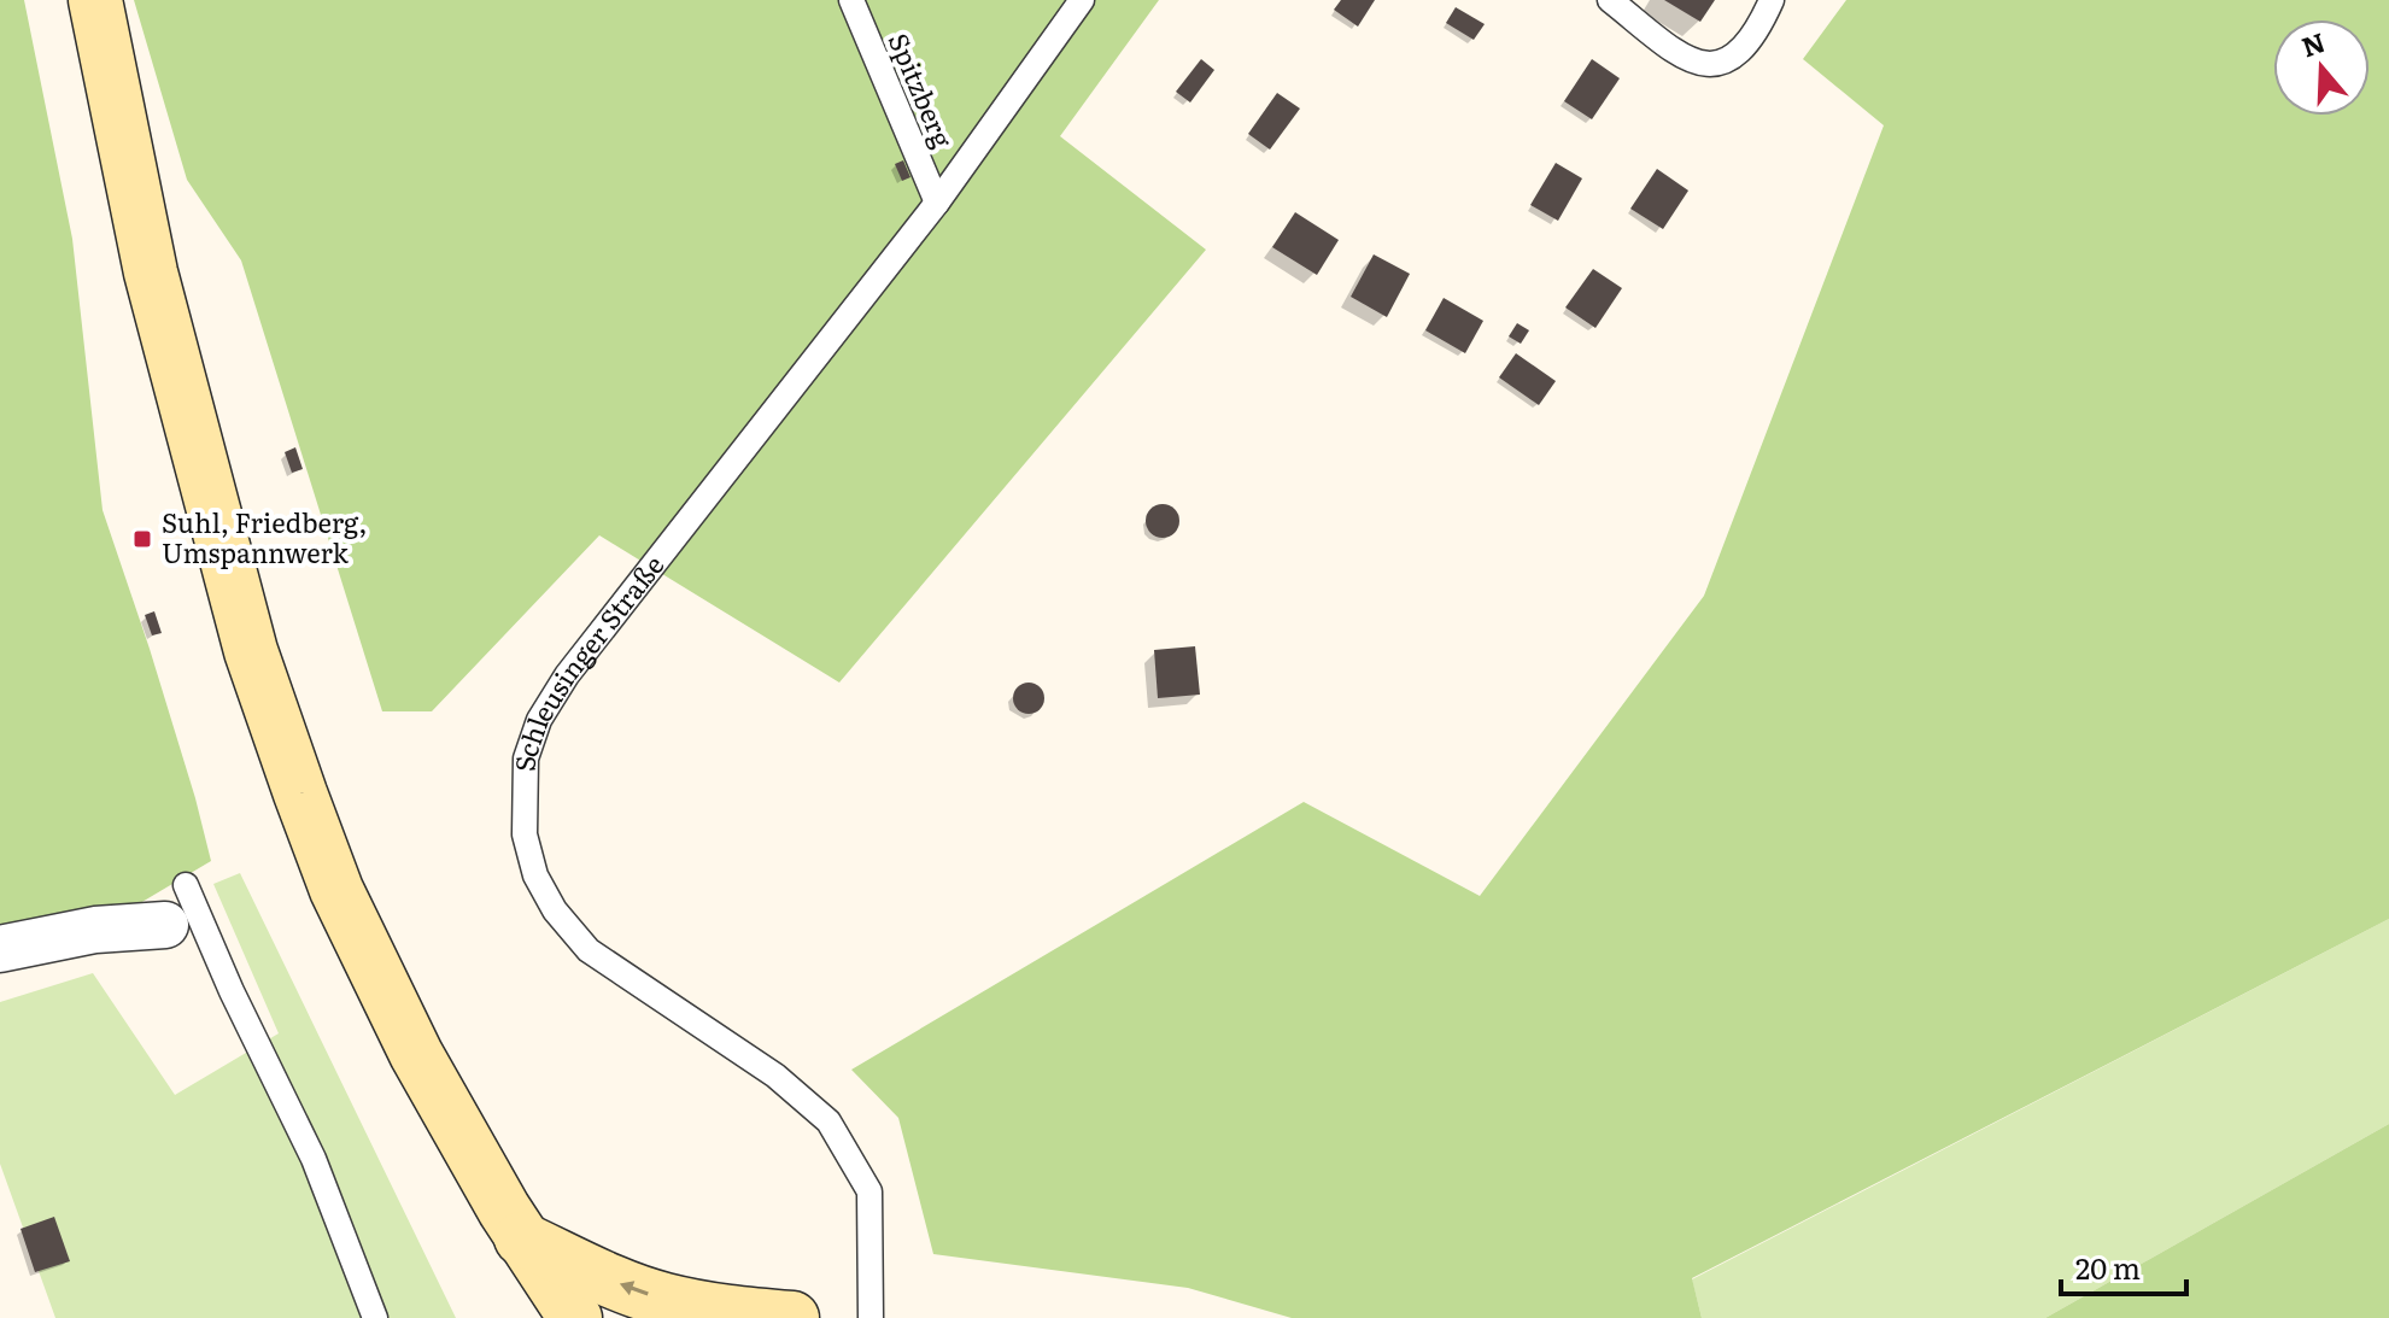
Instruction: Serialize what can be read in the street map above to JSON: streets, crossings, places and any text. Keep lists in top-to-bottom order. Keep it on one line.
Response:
{"streets":{"lane":["Spitzberg","Schleusinger Straße"]},"crossings":[["Spitzberg","Schleusinger Straße"]],"places":{"transit":["Suhl, Friedberg, Umspannwerk"]},"scale_bar":"20 m","north":"top"}
